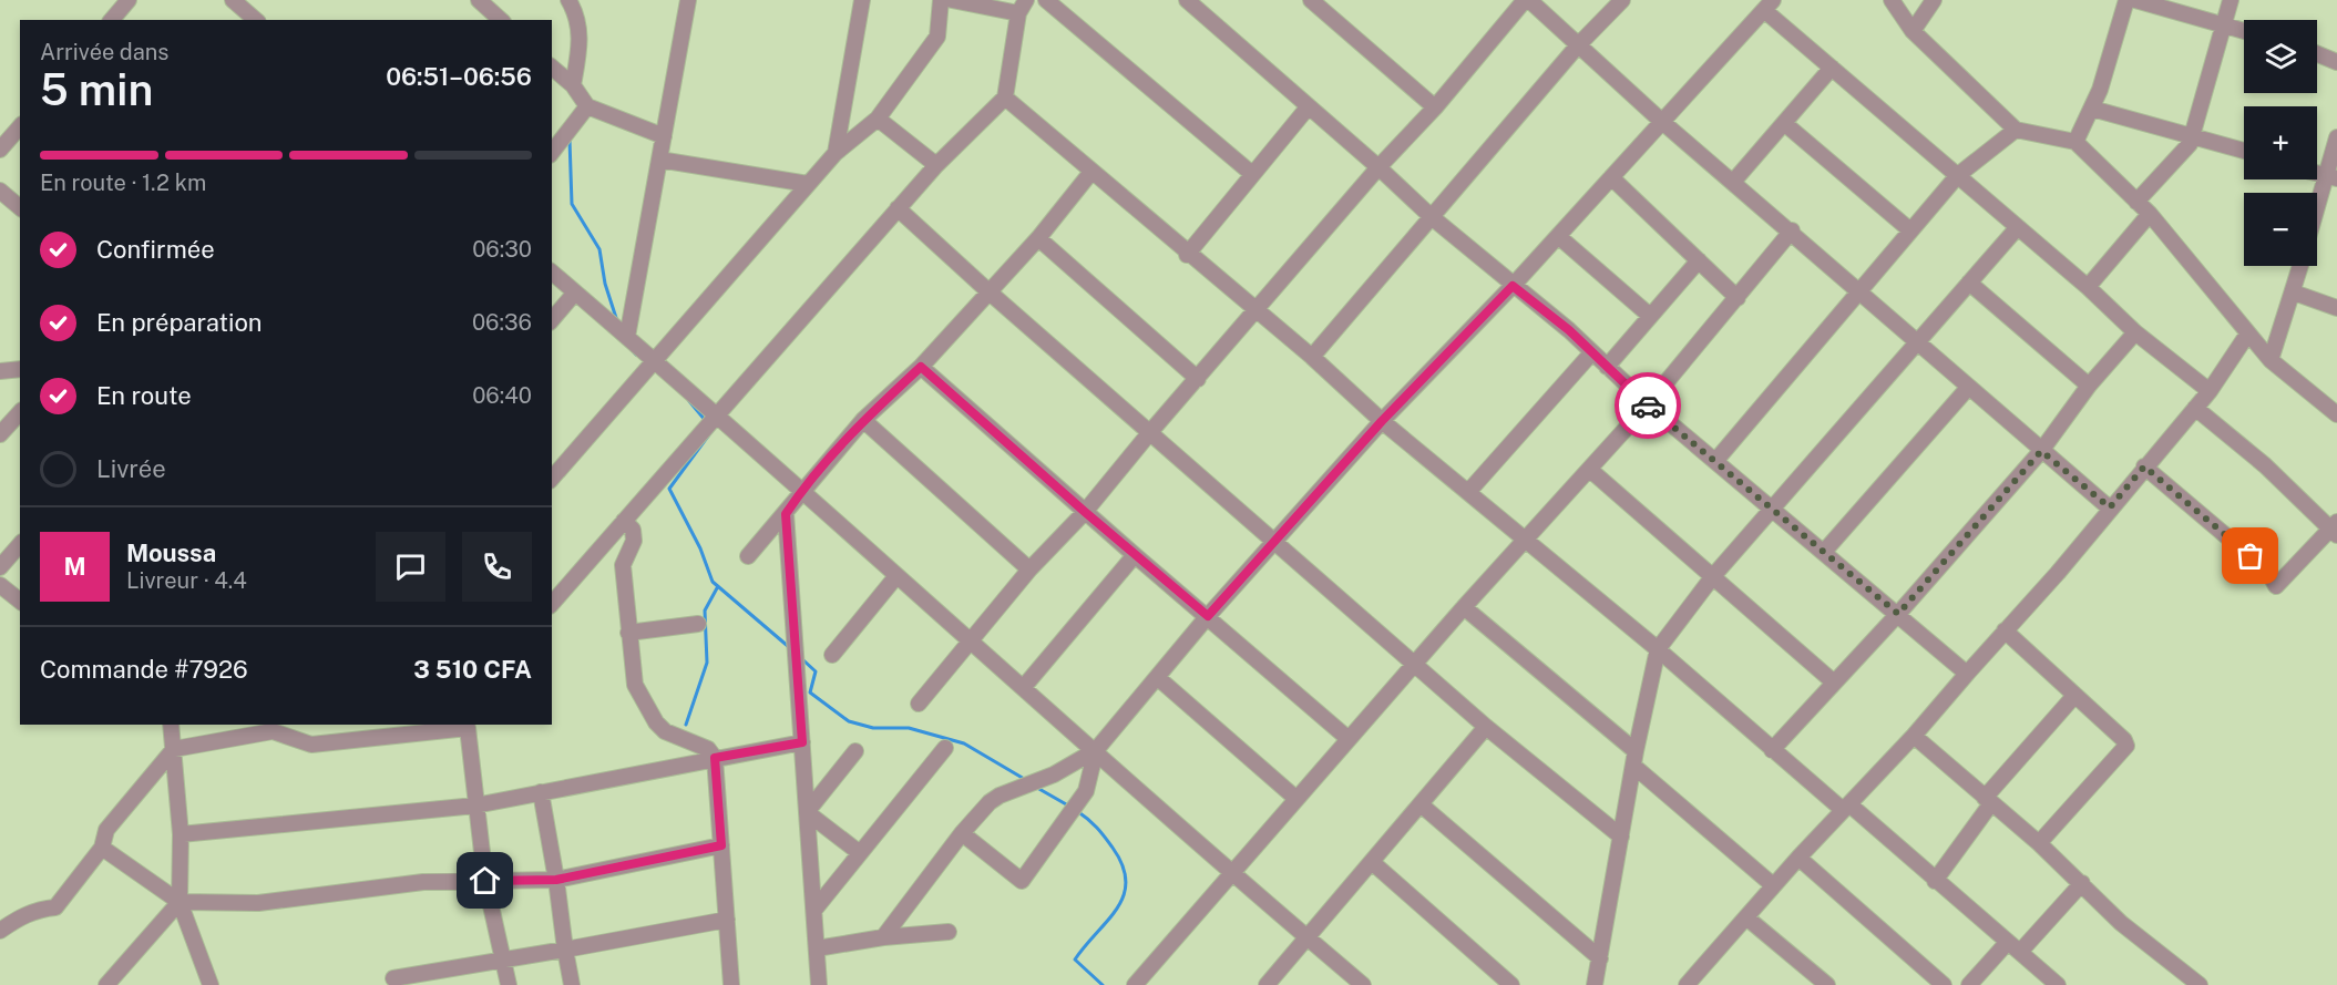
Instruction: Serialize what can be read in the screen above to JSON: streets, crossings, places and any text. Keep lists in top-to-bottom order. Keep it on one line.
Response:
{"page":{"map_buttons":["+","−"],"heading":["5 min","Arrivée dans","06:51–06:56"],"panel":["Moussa","Livreur · 4.4","Commande #7926","3 510 CFA"],"bar":"En route · 1.2 km","list":[["Confirmée","06:30"],["En préparation","06:36"],["En route","06:40"],"Livrée"],"round":"M"}}
